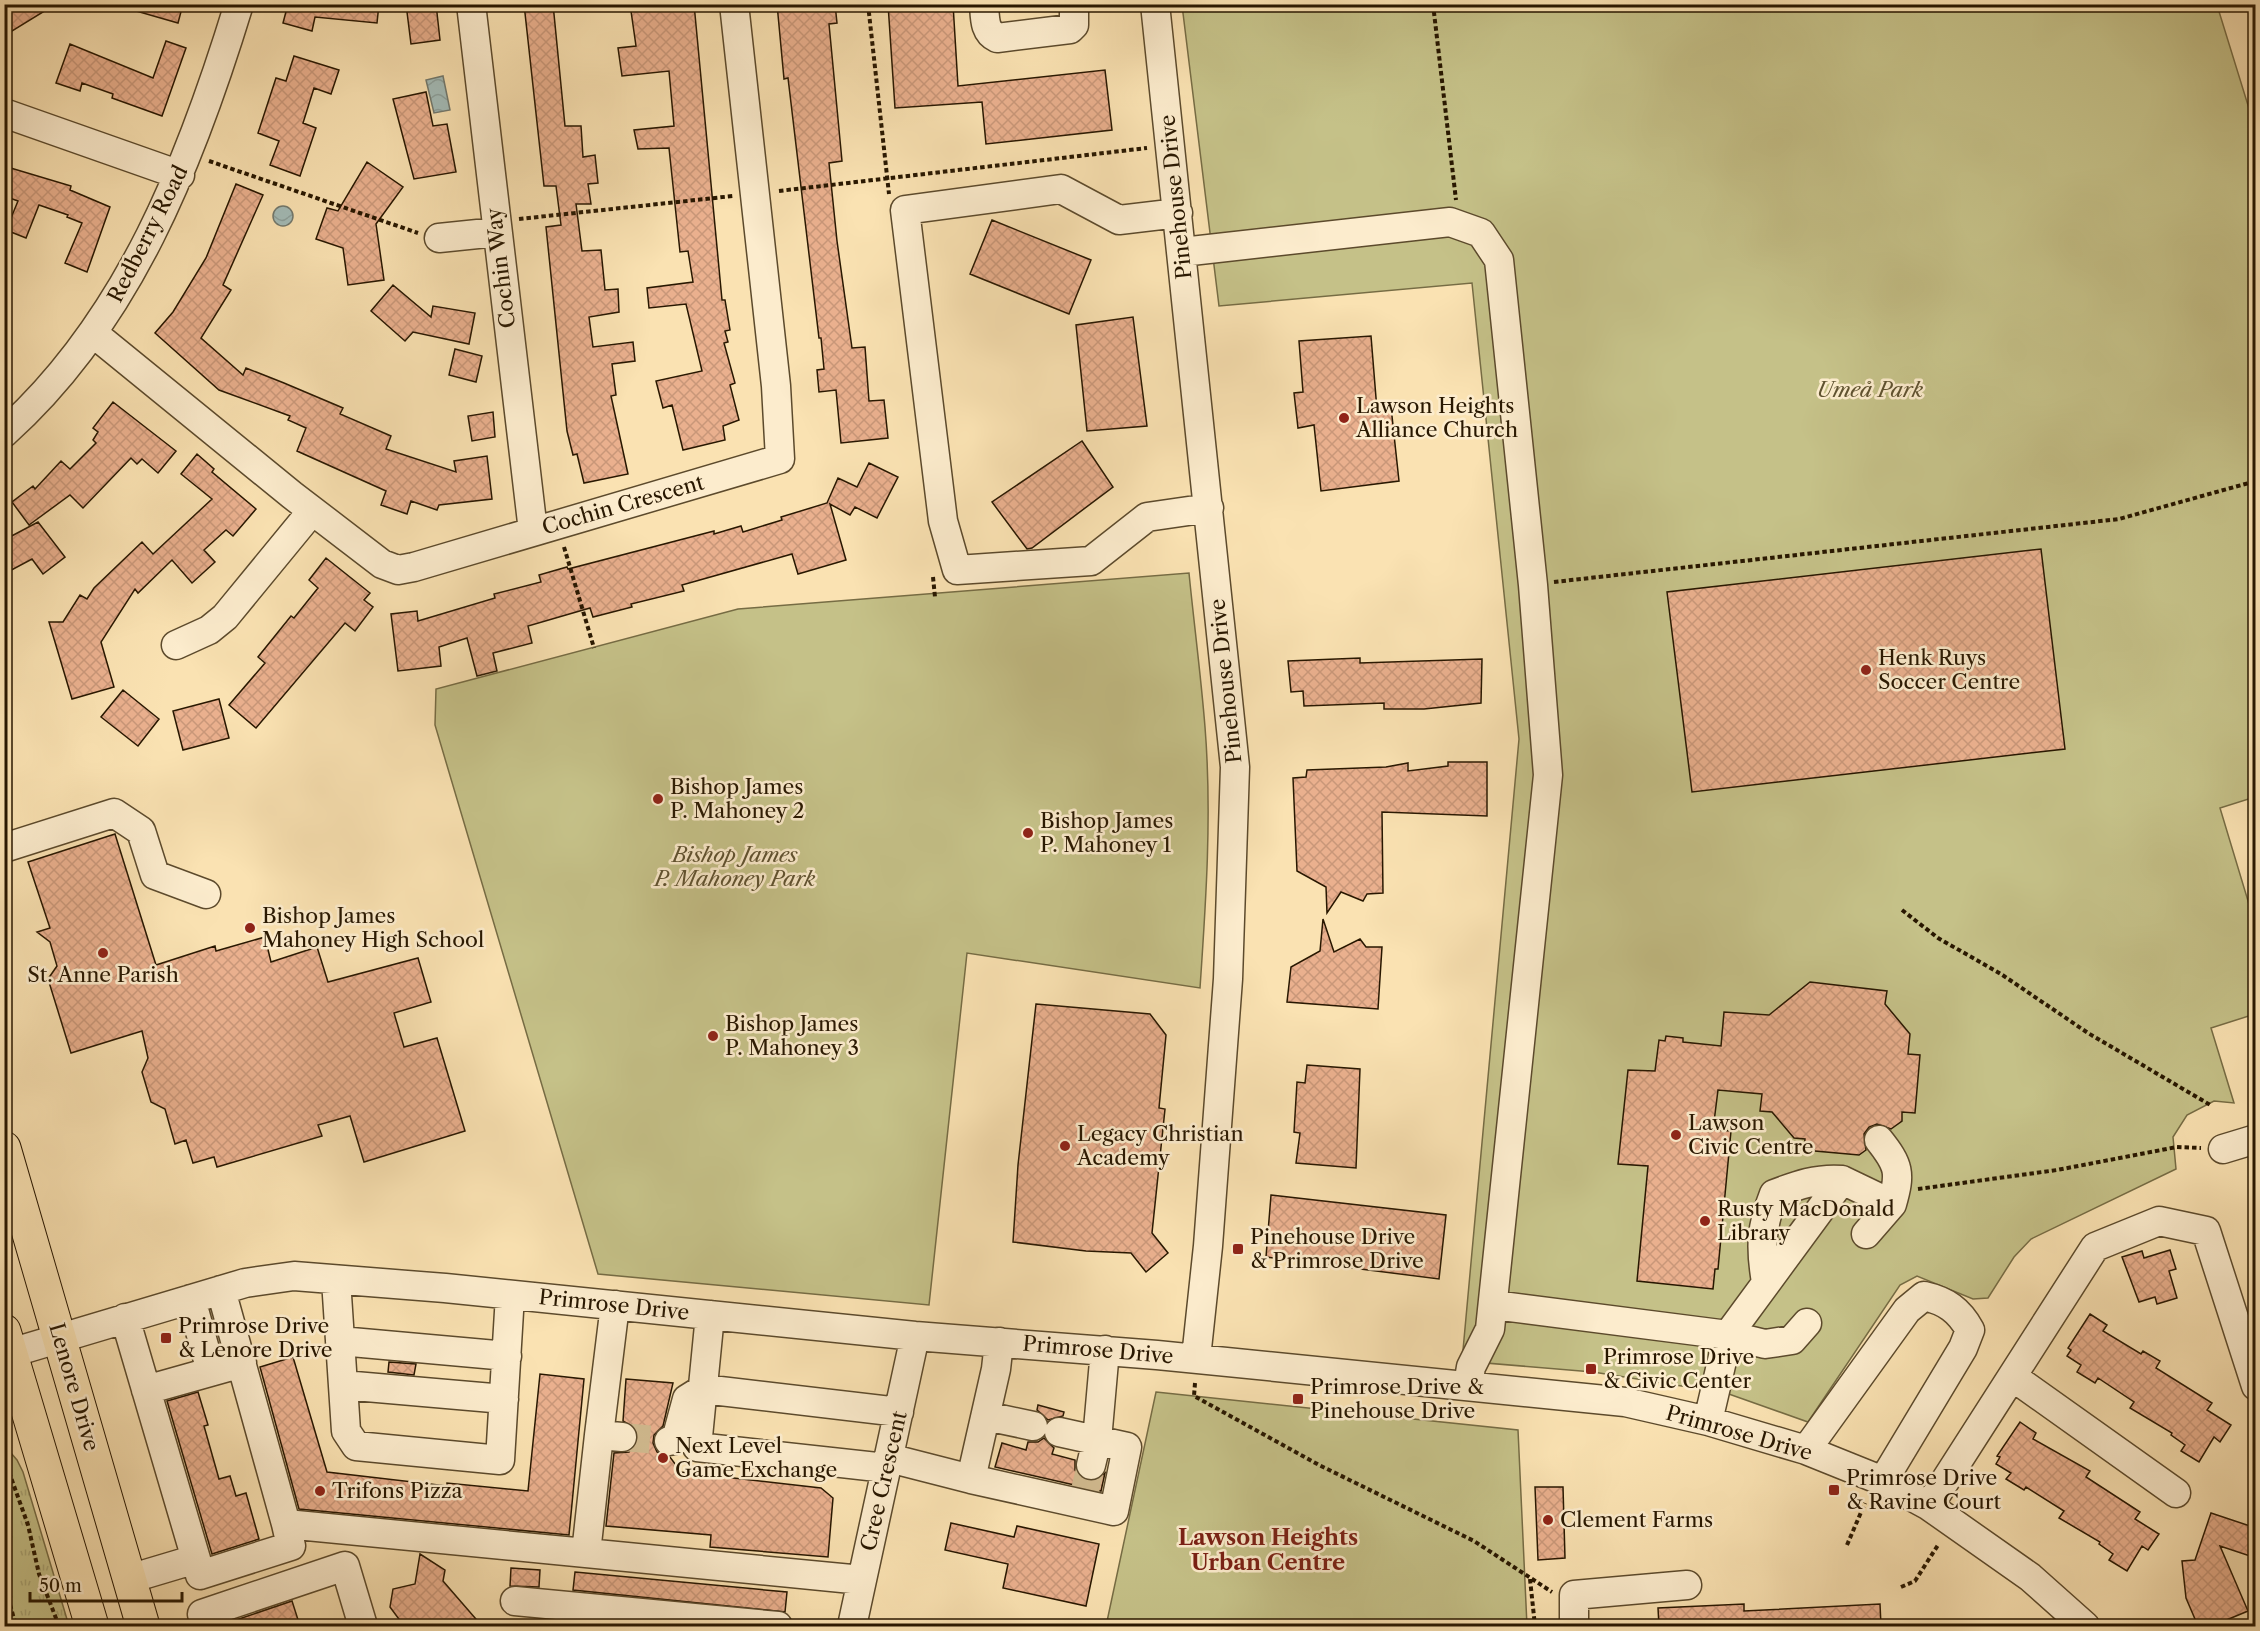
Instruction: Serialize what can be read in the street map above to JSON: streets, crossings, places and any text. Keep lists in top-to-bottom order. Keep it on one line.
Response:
{"streets":{"main road":["Lenore Drive"],"street":["Pinehouse Drive","Redberry Road","Cochin Way","Cochin Crescent","Primrose Drive","Cree Crescent"]},"crossings":[["Pinehouse Drive","Primrose Drive"],["Redberry Road","Cochin Crescent"],["Cochin Way","Cochin Crescent"],["Primrose Drive","Lenore Drive"],["Primrose Drive","Cree Crescent"]],"districts":["Lawson Heights Urban Centre"],"parks":["Umeå Park","Bishop James P. Mahoney Park"],"places":{"other":["Lawson Heights Alliance Church","Henk Ruys Soccer Centre","Bishop James P. Mahoney 2","Bishop James P. Mahoney 1","Bishop James Mahoney High School","St. Anne Parish","Bishop James P. Mahoney 3","Lawson Civic Centre","Legacy Christian Academy","Rusty MacDonald Library","Next Level Game Exchange","Trifons Pizza","Clement Farms"],"transit":["Pinehouse Drive & Primrose Drive","Primrose Drive & Lenore Drive","Primrose Drive & Civic Center","Primrose Drive & Pinehouse Drive","Primrose Drive & Ravine Court"]},"scale_bar":"50 m"}
